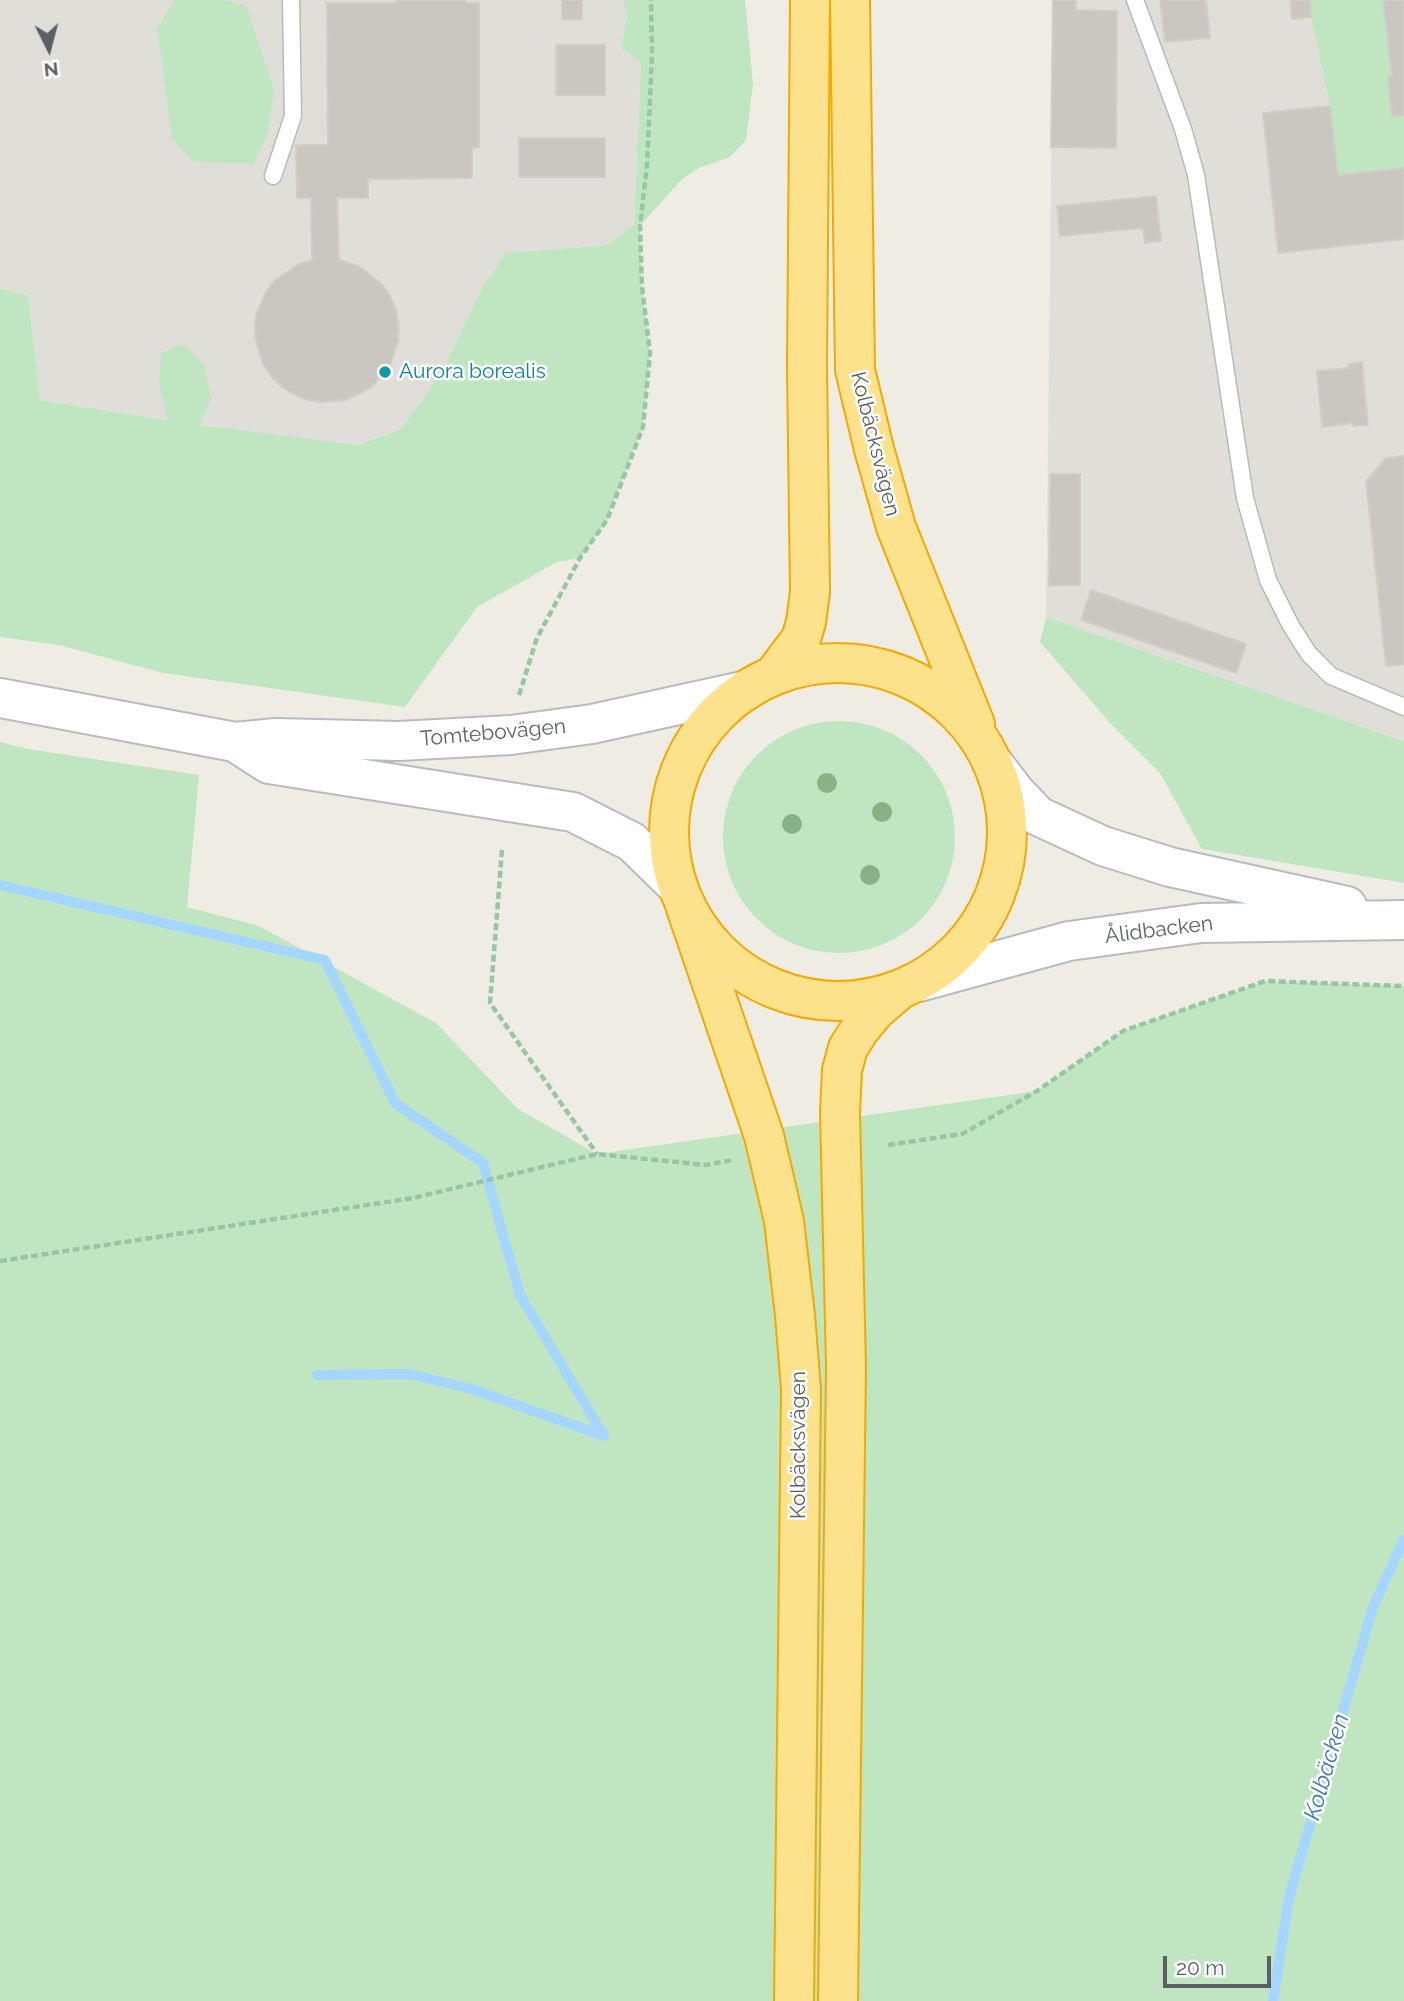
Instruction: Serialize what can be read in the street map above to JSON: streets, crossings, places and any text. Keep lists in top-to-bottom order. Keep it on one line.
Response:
{"streets":{"highway":["Kolbäcksvägen"],"main road":["Tomtebovägen","Ålidbacken"]},"crossings":[["Kolbäcksvägen","Tomtebovägen"],["Kolbäcksvägen","Ålidbacken"]],"water":["Kolbäcken"],"places":["Aurora borealis"],"scale_bar":"20 m","north":"bottom"}
